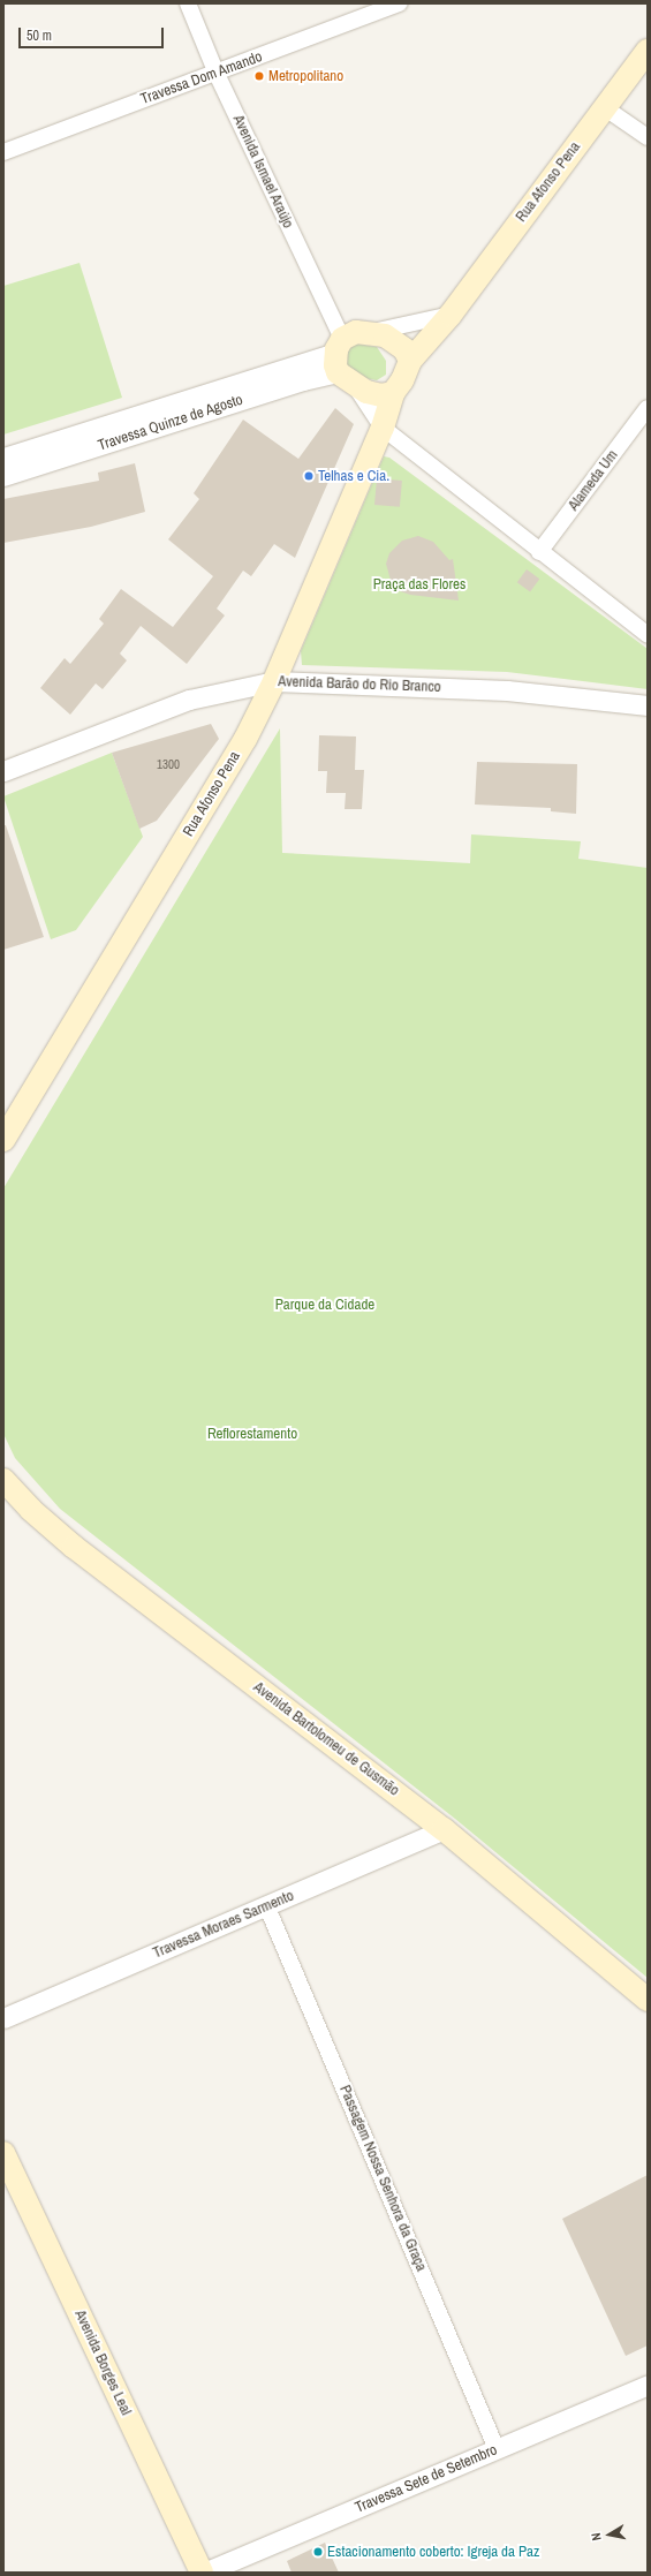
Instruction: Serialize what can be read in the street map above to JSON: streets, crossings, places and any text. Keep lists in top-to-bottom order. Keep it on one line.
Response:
{"streets":{"main road":["Rua Afonso Pena","Avenida Bartolomeu de Gusmão","Avenida Borges Leal"],"street":["Travessa Dom Amando","Avenida Ismael Araújo","Travessa Quinze de Agosto","Alameda Um","Avenida Barão do Rio Branco","Travessa Moraes Sarmento","Passagem Nossa Senhora da Graça","Travessa Sete de Setembro"]},"crossings":[["Travessa Dom Amando","Avenida Ismael Araújo"],["Avenida Ismael Araújo","Rua Afonso Pena"],["Avenida Ismael Araújo","Travessa Quinze de Agosto"],["Rua Afonso Pena","Travessa Quinze de Agosto"],["Rua Afonso Pena","Avenida Barão do Rio Branco"],["Avenida Bartolomeu de Gusmão","Travessa Moraes Sarmento"],["Travessa Moraes Sarmento","Passagem Nossa Senhora da Graça"],["Passagem Nossa Senhora da Graça","Travessa Sete de Setembro"],["Avenida Borges Leal","Travessa Sete de Setembro"]],"parks":["Praça das Flores","Parque da Cidade","Reflorestamento"],"places":["Metropolitano","Telhas e Cia.","Estacionamento coberto: Igreja da Paz"],"house_numbers":["1300"],"scale_bar":"50 m","north":"left"}
